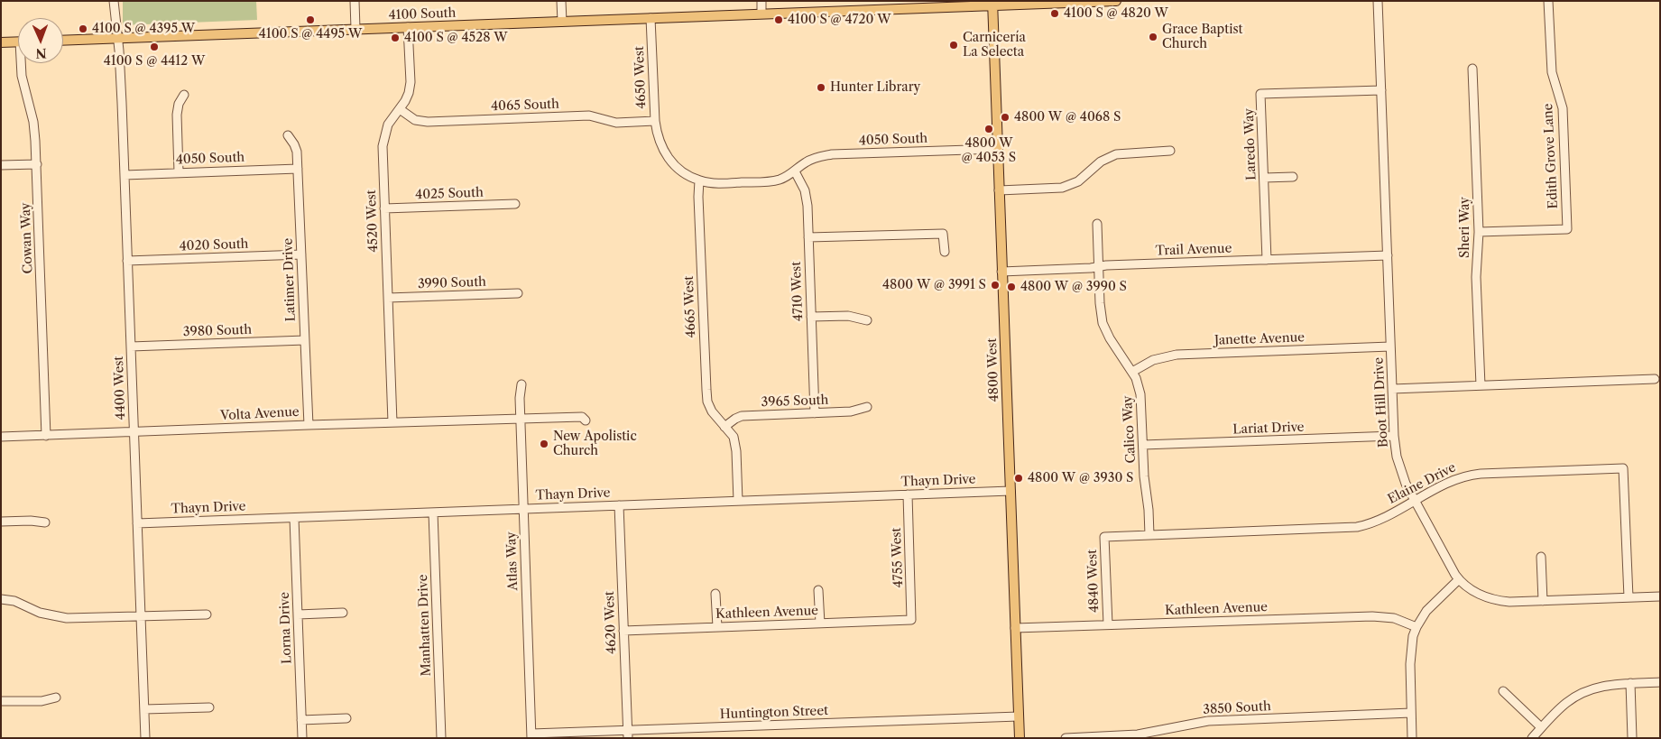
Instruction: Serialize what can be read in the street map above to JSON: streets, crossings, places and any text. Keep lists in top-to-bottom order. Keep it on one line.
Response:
{"streets":{"main road":["4100 South","4800 West"],"street":["4650 West","4065 South","4050 South","Laredo Way","Edith Grove Lane","4025 South","4520 West","Sheri Way","Cowan Way","4020 South","Trail Avenue","Latimer Drive","3990 South","4710 West","4665 West","3980 South","Janette Avenue","4400 West","3965 South","Boot Hill Drive","Volta Avenue","Lariat Drive","Calico Way","Thayn Drive","Elaine Drive","4755 West","Atlas Way","4840 West","Kathleen Avenue","4620 West","Manhatten Drive","Lorna Drive","3850 South","Huntington Street"]},"crossings":[["4100 South","4650 West"],["4100 South","4520 West"],["4100 South","4800 West"],["4100 South","4400 West"],["4650 West","4065 South"],["4650 West","4050 South"],["4650 West","4665 West"],["4065 South","4520 West"],["4050 South","Latimer Drive"],["4050 South","4710 West"],["4050 South","4665 West"],["4050 South","4800 West"],["4050 South","4400 West"],["Laredo Way","Trail Avenue"],["Laredo Way","Boot Hill Drive"],["Edith Grove Lane","Sheri Way"],["4025 South","4520 West"],["4520 West","3990 South"],["4520 West","Volta Avenue"],["Cowan Way","Volta Avenue"],["4020 South","Latimer Drive"],["4020 South","4400 West"],["Trail Avenue","4800 West"],["Trail Avenue","Boot Hill Drive"],["Trail Avenue","Calico Way"],["Latimer Drive","3980 South"],["Latimer Drive","Volta Avenue"],["4710 West","3965 South"],["4665 West","3965 South"],["4665 West","Thayn Drive"],["3980 South","4400 West"],["Janette Avenue","Boot Hill Drive"],["Janette Avenue","Calico Way"],["4800 West","Thayn Drive"],["4800 West","Kathleen Avenue"],["4800 West","Huntington Street"],["4400 West","Volta Avenue"],["4400 West","Thayn Drive"],["Boot Hill Drive","Lariat Drive"],["Boot Hill Drive","Elaine Drive"],["Volta Avenue","Atlas Way"],["Lariat Drive","Calico Way"],["Calico Way","Elaine Drive"],["Thayn Drive","4755 West"],["Thayn Drive","Atlas Way"],["Thayn Drive","4620 West"],["Thayn Drive","Manhatten Drive"],["Thayn Drive","Lorna Drive"],["Elaine Drive","4840 West"],["4755 West","Kathleen Avenue"],["Atlas Way","Huntington Street"],["4840 West","Kathleen Avenue"],["Kathleen Avenue","4620 West"],["4620 West","Huntington Street"]],"places":["4100 S @ 4820 W","4100 S @ 4495 W","4100 S @ 4720 W","4100 S @ 4395 W","Grace Baptist Church","4100 S @ 4528 W","Carnicería La Selecta","4100 S @ 4412 W","Hunter Library","4800 W @ 4068 S","4800 W @ 4053 S","4800 W @ 3991 S","4800 W @ 3990 S","New Apolistic Church","4800 W @ 3930 S"],"north":"bottom"}
